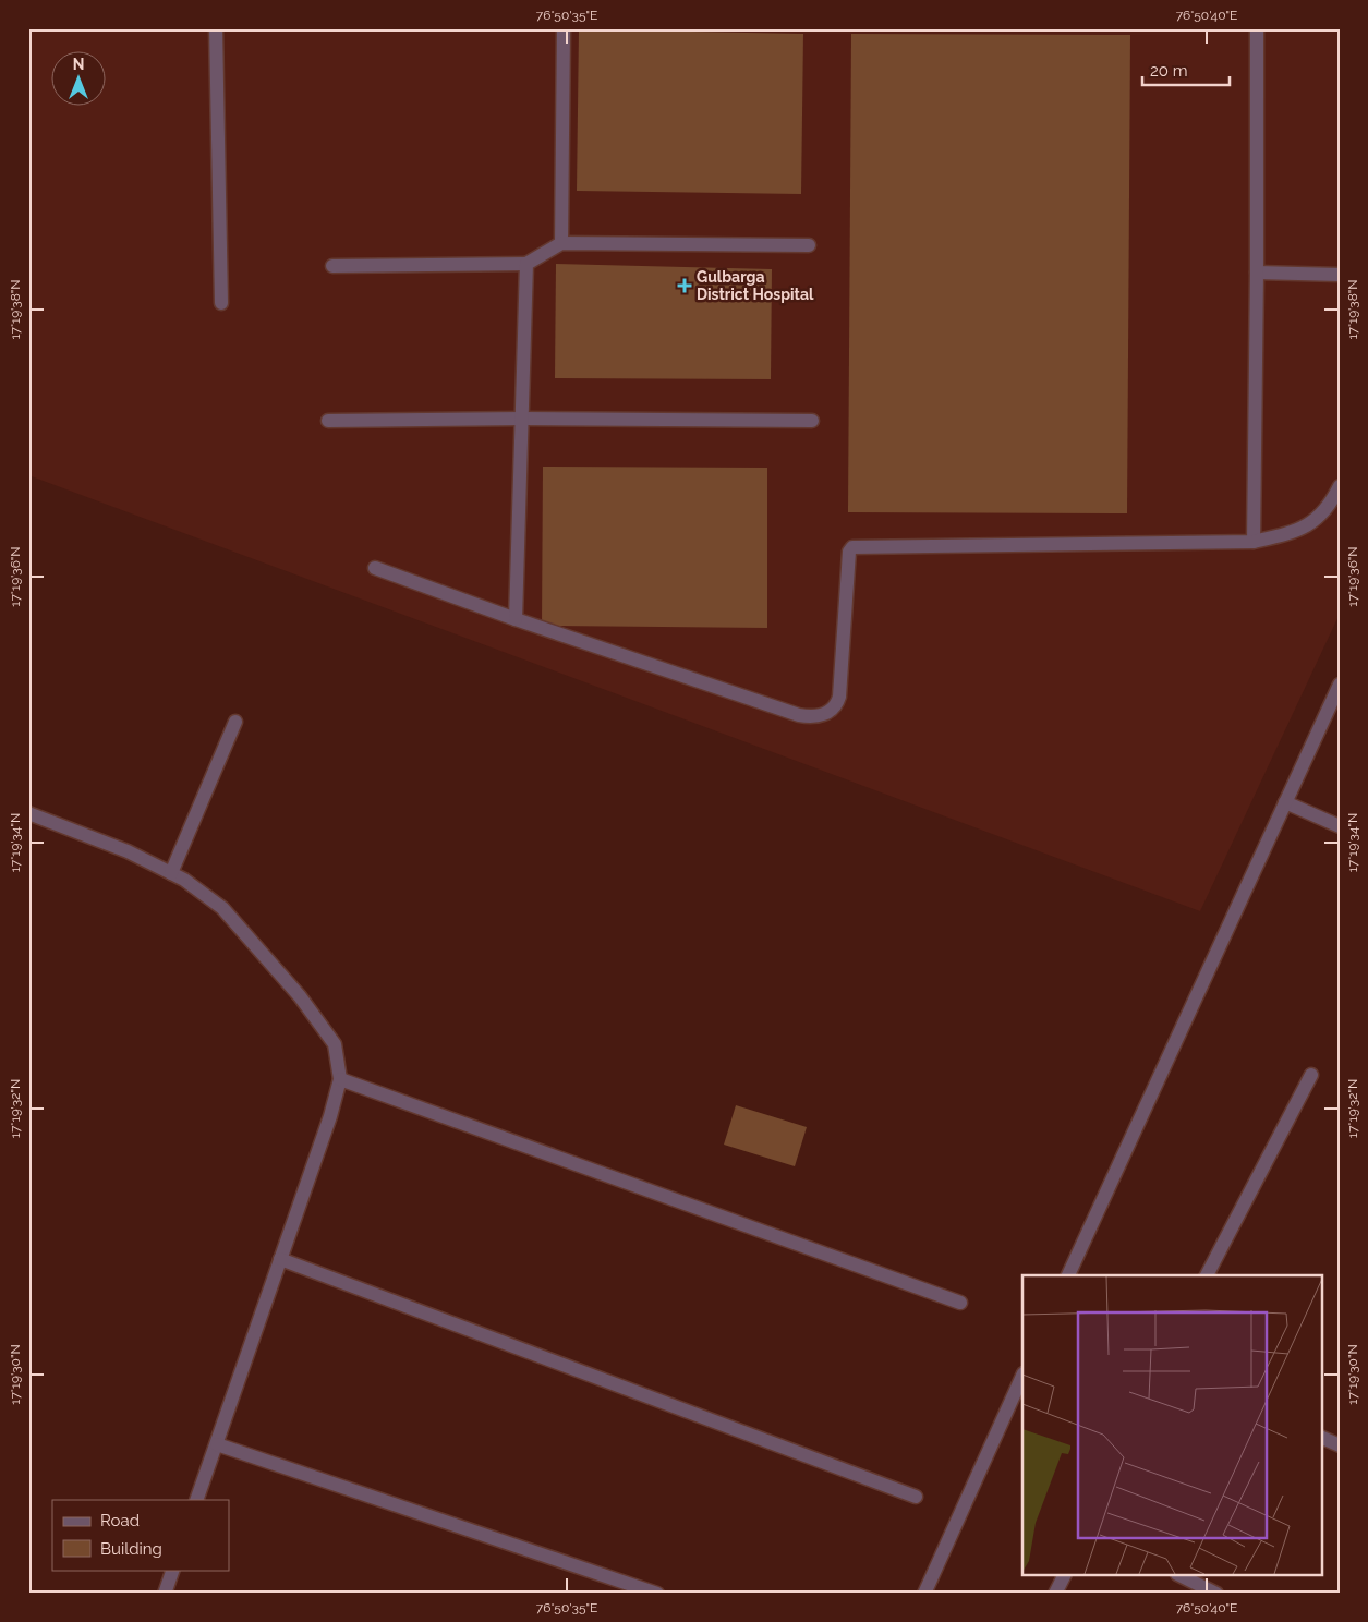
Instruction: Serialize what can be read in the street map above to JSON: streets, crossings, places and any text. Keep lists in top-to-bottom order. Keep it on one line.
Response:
{"places":{"health":["Gulbarga District Hospital"]},"legend":["Road","Building"],"scale_bar":"20 m","north":"top","coordinates":["76°50'35\"E","76°50'40\"E","17°19'38\"N","17°19'36\"N","17°19'34\"N","17°19'32\"N","17°19'30\"N"]}
